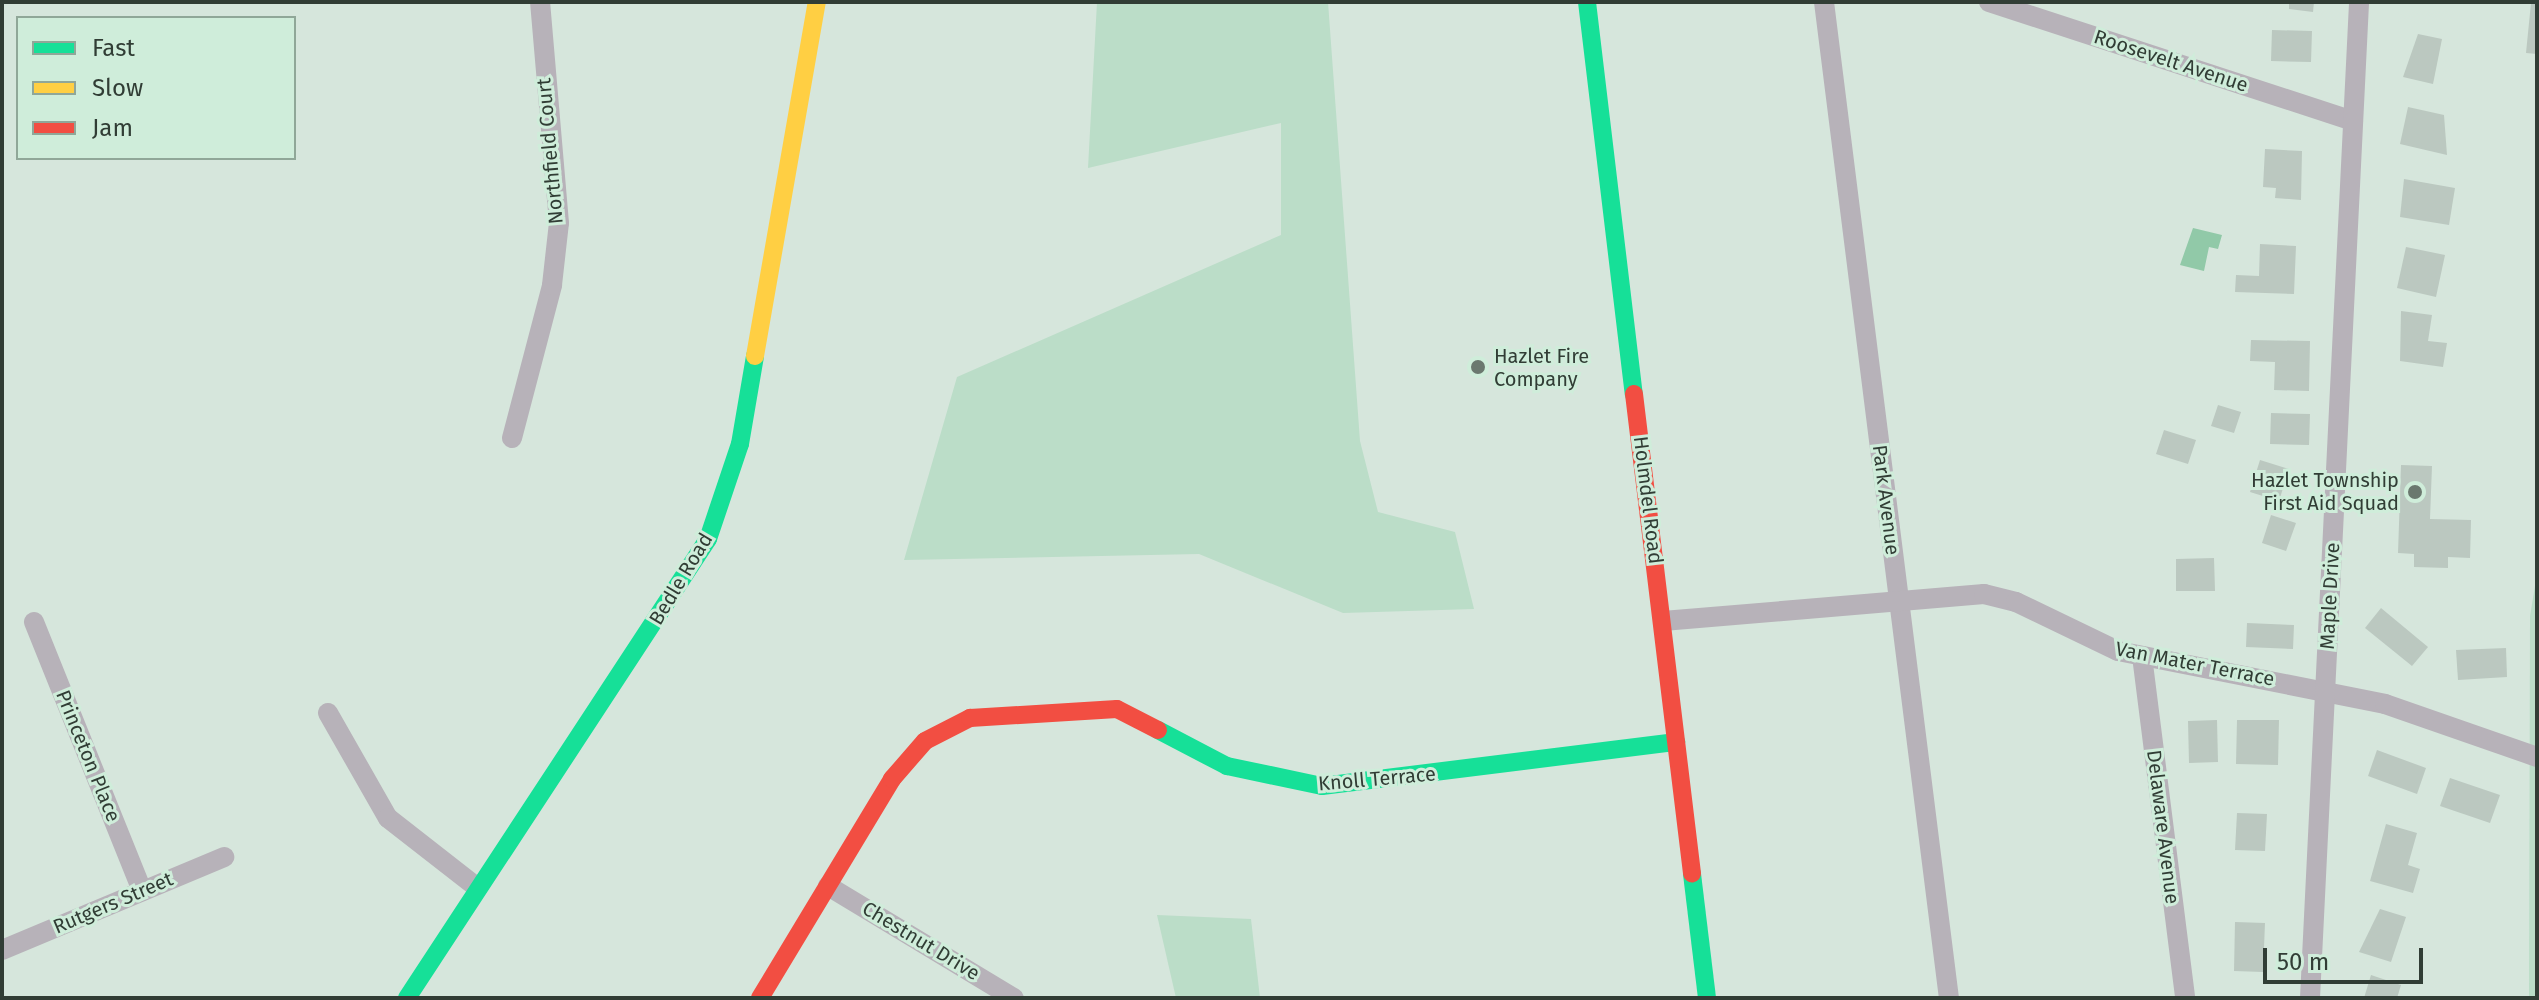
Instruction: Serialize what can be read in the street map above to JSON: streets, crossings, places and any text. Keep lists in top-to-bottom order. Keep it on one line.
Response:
{"streets":{"street":["Roosevelt Avenue","Northfield Court","Holmdel Road","Park Avenue","Bedle Road","Maple Drive","Van Mater Terrace","Princeton Place","Knoll Terrace","Delaware Avenue","Rutgers Street","Chestnut Drive"]},"crossings":[["Roosevelt Avenue","Maple Drive"],["Holmdel Road","Van Mater Terrace"],["Holmdel Road","Knoll Terrace"],["Park Avenue","Van Mater Terrace"],["Maple Drive","Van Mater Terrace"],["Van Mater Terrace","Delaware Avenue"],["Princeton Place","Rutgers Street"],["Knoll Terrace","Chestnut Drive"]],"places":["Hazlet Fire Company","Hazlet Township First Aid Squad"],"legend":["Fast","Slow","Jam"],"scale_bar":"50 m"}
